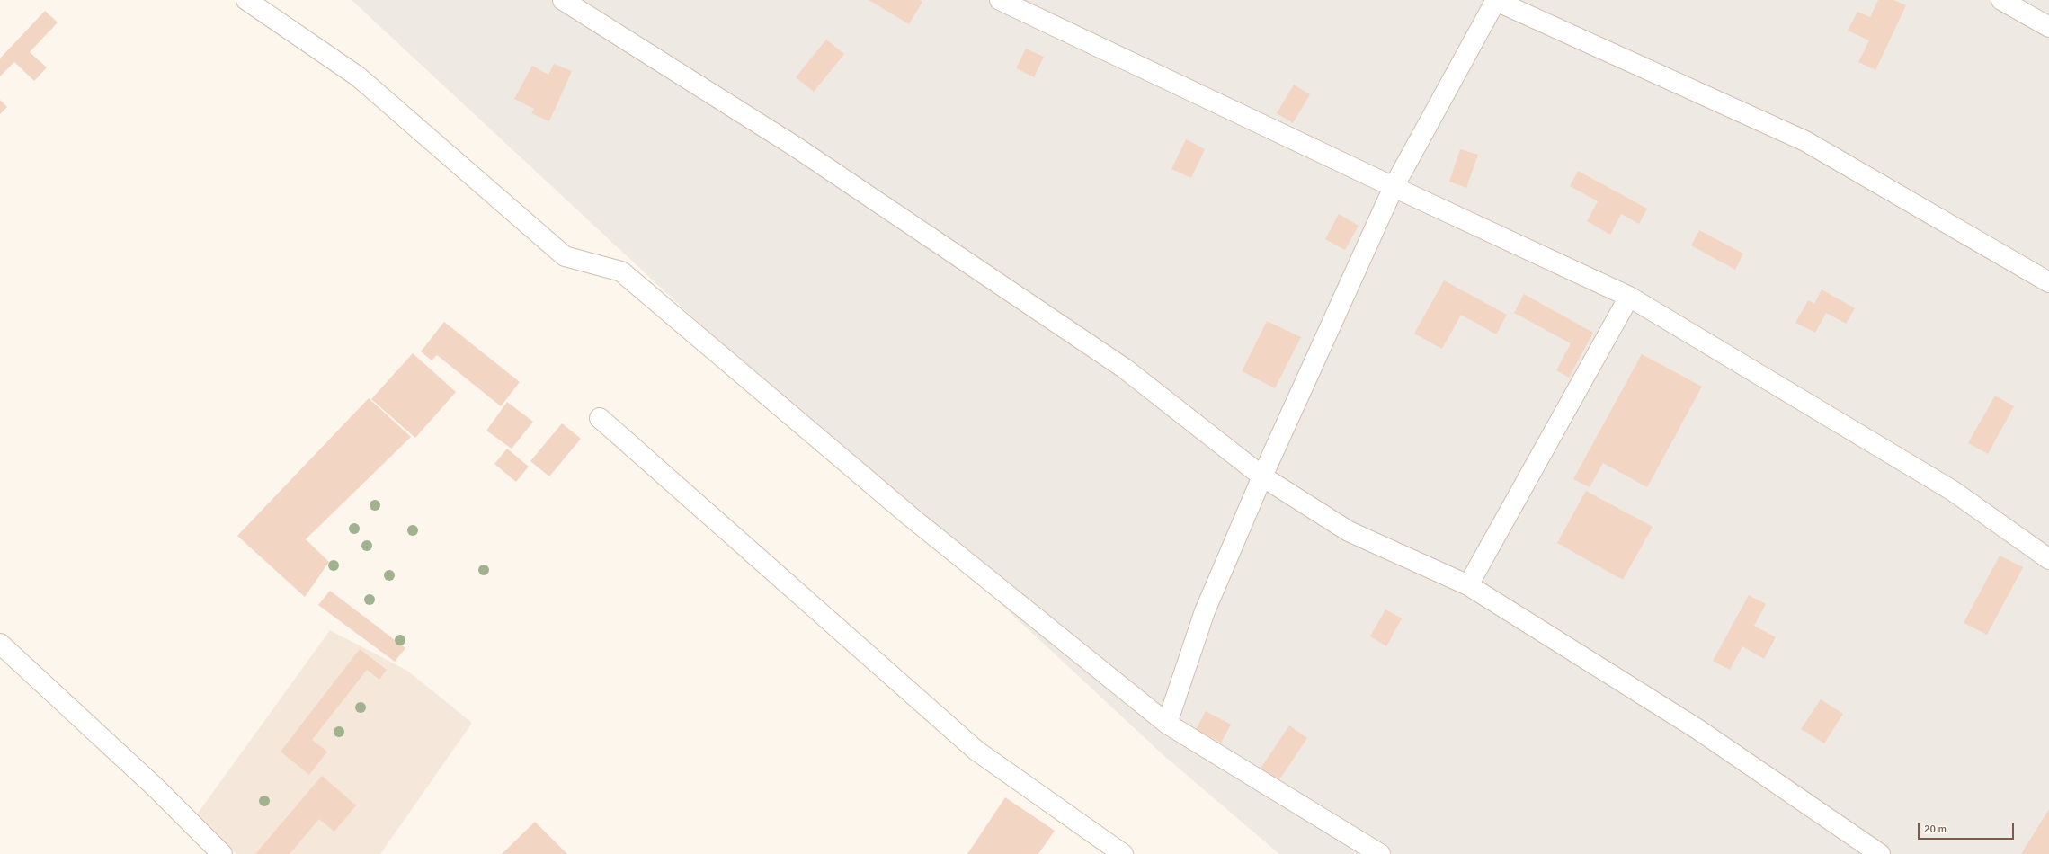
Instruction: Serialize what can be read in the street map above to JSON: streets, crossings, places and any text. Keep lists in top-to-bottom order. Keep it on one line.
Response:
{"scale_bar":"20 m"}
